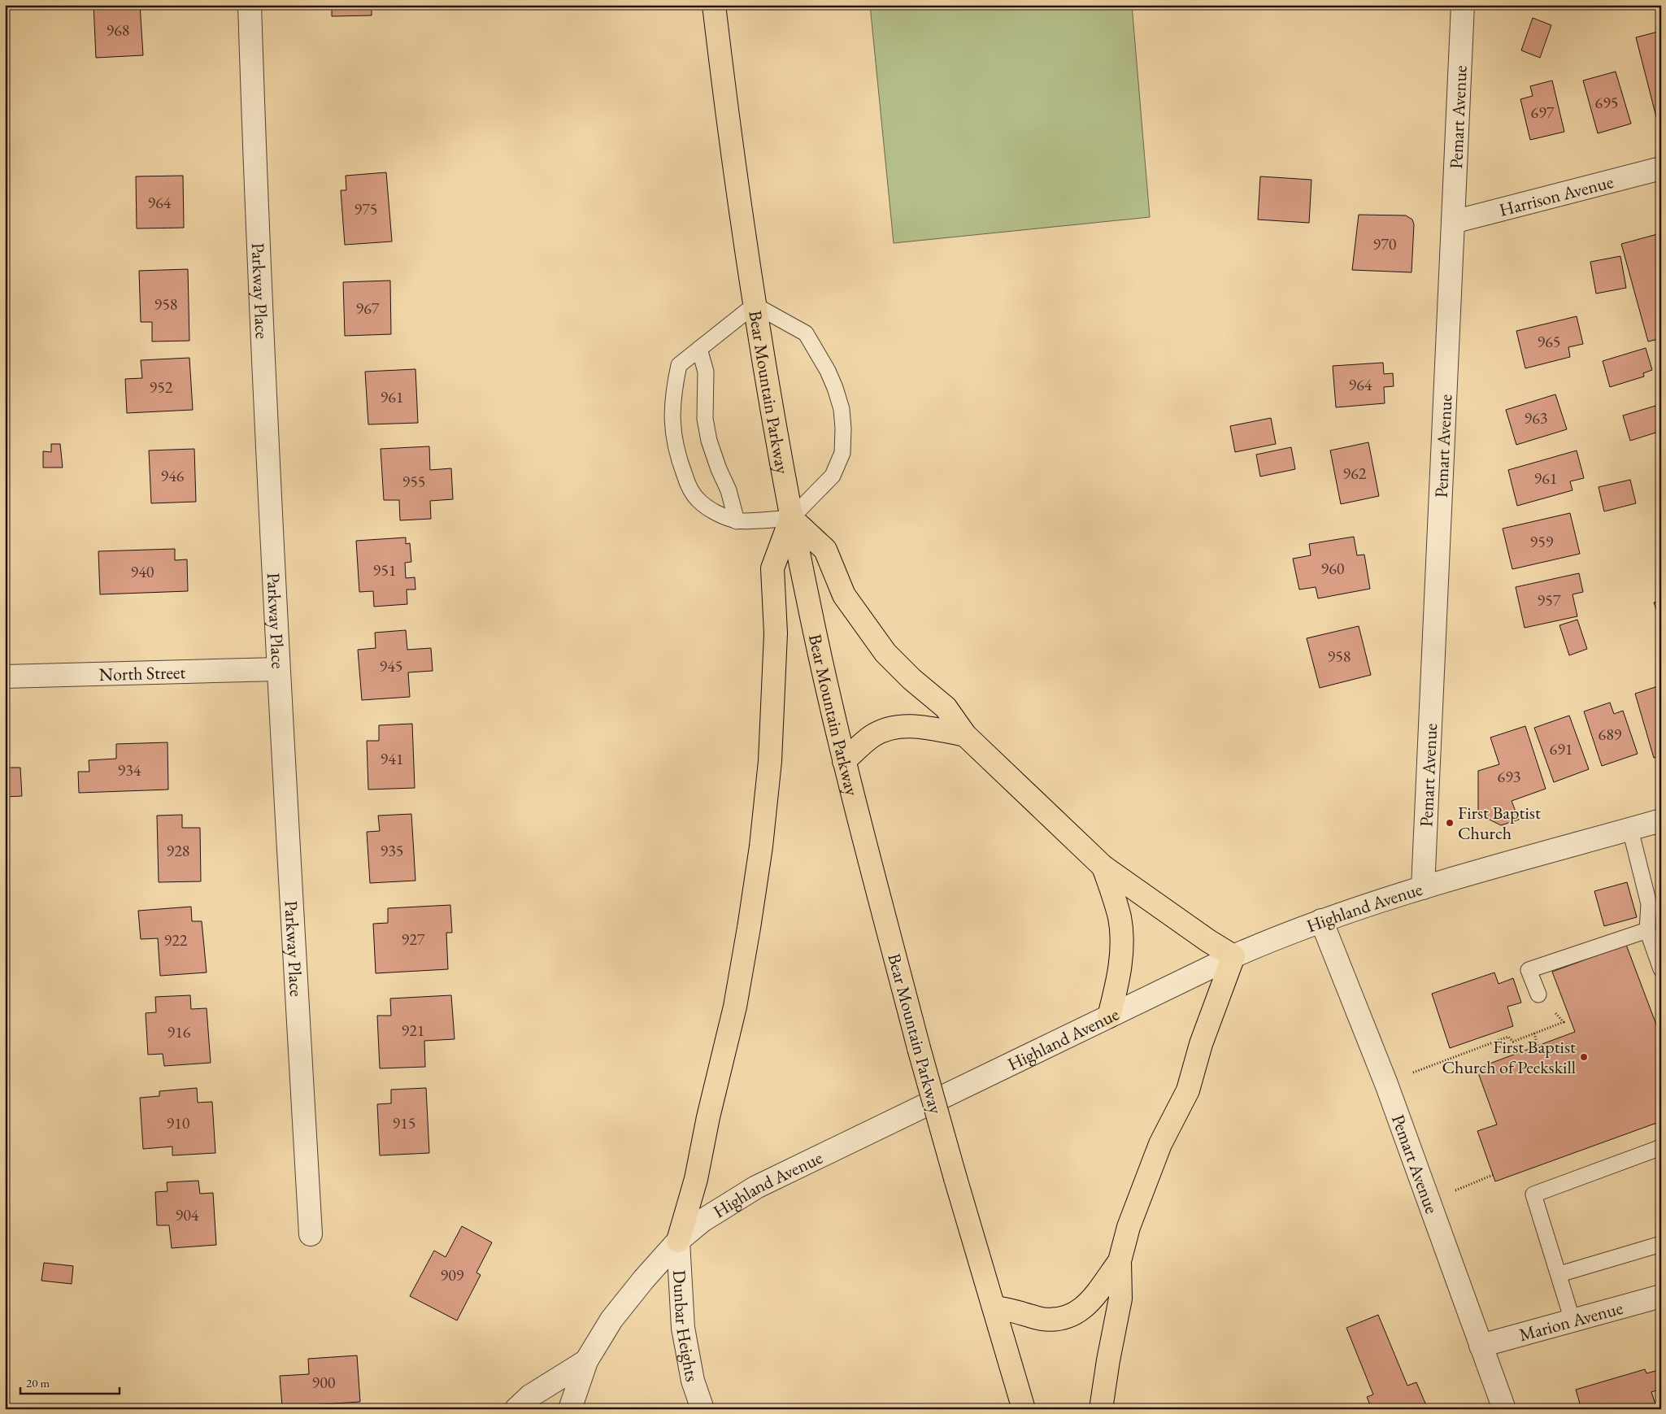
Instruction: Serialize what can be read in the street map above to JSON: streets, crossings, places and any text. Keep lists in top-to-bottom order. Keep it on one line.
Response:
{"streets":{"highway":["Bear Mountain Parkway"],"street":["Pemart Avenue","Harrison Avenue","Parkway Place","North Street","Highland Avenue","Marion Avenue","Dunbar Heights"]},"crossings":[["Pemart Avenue","Harrison Avenue"],["Pemart Avenue","Highland Avenue"],["Pemart Avenue","Marion Avenue"],["Parkway Place","North Street"],["Highland Avenue","Dunbar Heights"]],"places":["First Baptist Church","First Baptist Church of Peekskill"],"house_numbers":["968","695","697","964","975","970","958","967","965","964","952","961","963","962","946","961","955","959","960","951","940","957","958","945","689","691","941","934","693","928","935","927","922","921","916","910","915","904","909","900"],"scale_bar":"20 m"}
